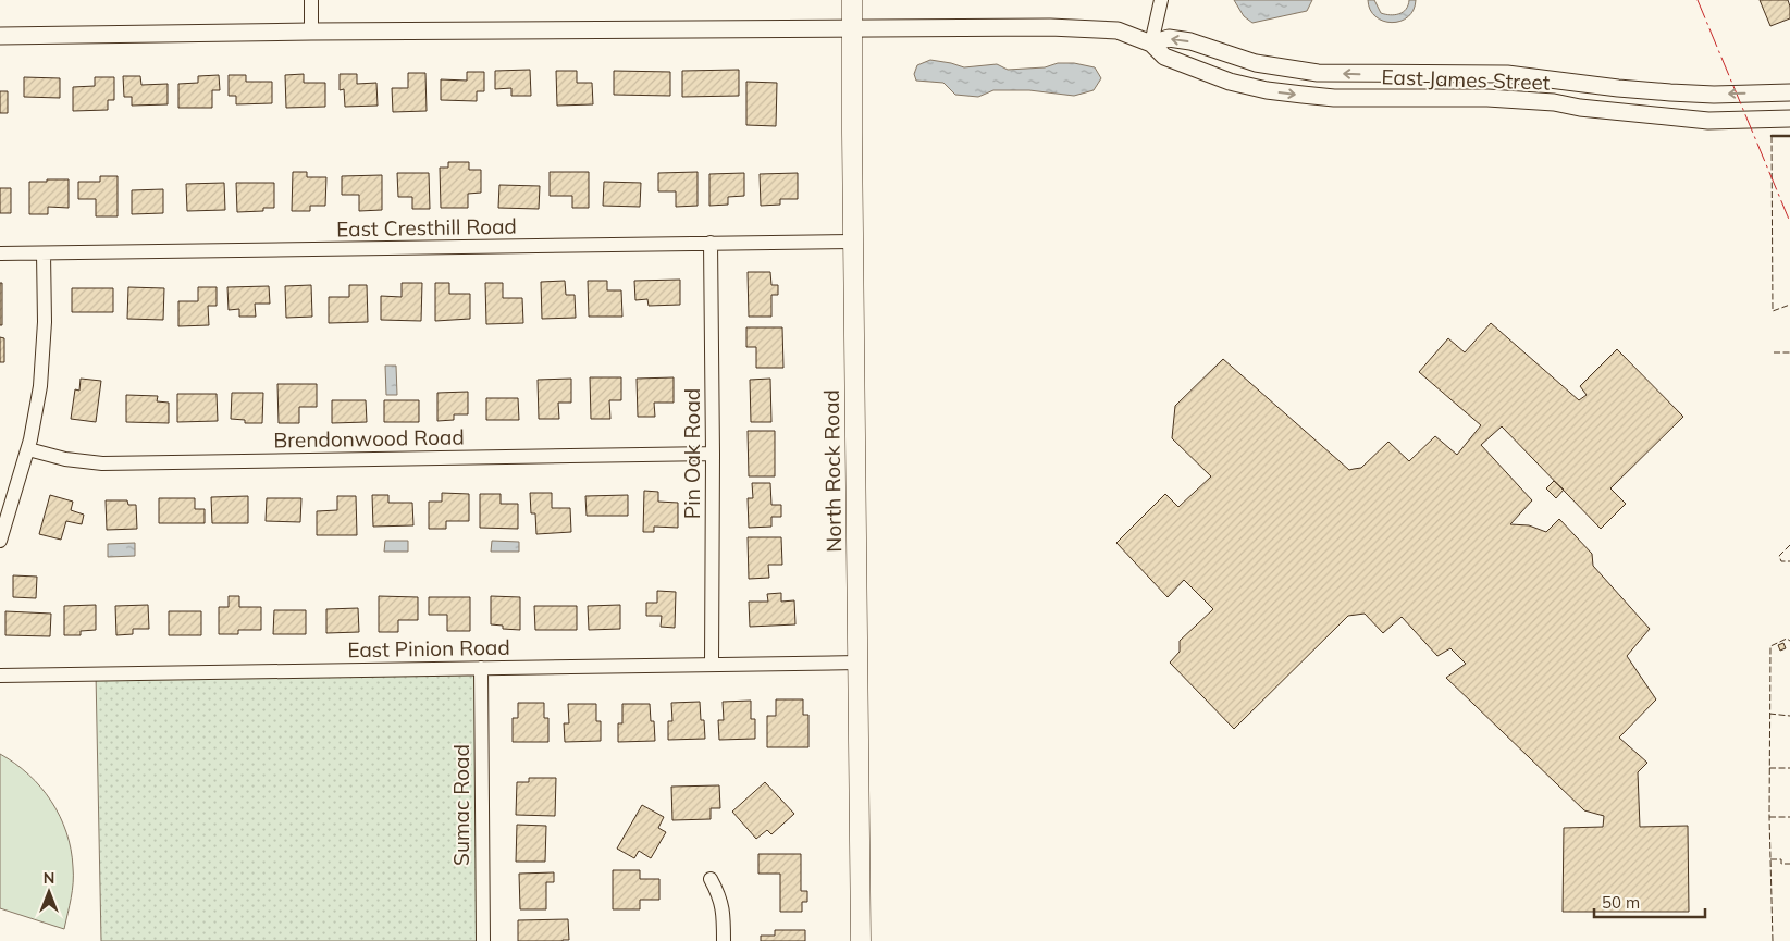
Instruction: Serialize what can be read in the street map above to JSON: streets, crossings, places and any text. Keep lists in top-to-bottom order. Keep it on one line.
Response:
{"streets":{"main road":["North Rock Road"],"street":["East James Street","East Cresthill Road","Brendonwood Road","Pin Oak Road","East Pinion Road","Sumac Road"]},"crossings":[["East James Street","North Rock Road"],["East Cresthill Road","Pin Oak Road"],["East Cresthill Road","North Rock Road"],["Brendonwood Road","Pin Oak Road"],["Pin Oak Road","East Pinion Road"],["North Rock Road","East Pinion Road"],["East Pinion Road","Sumac Road"]],"scale_bar":"50 m","north":"top"}
